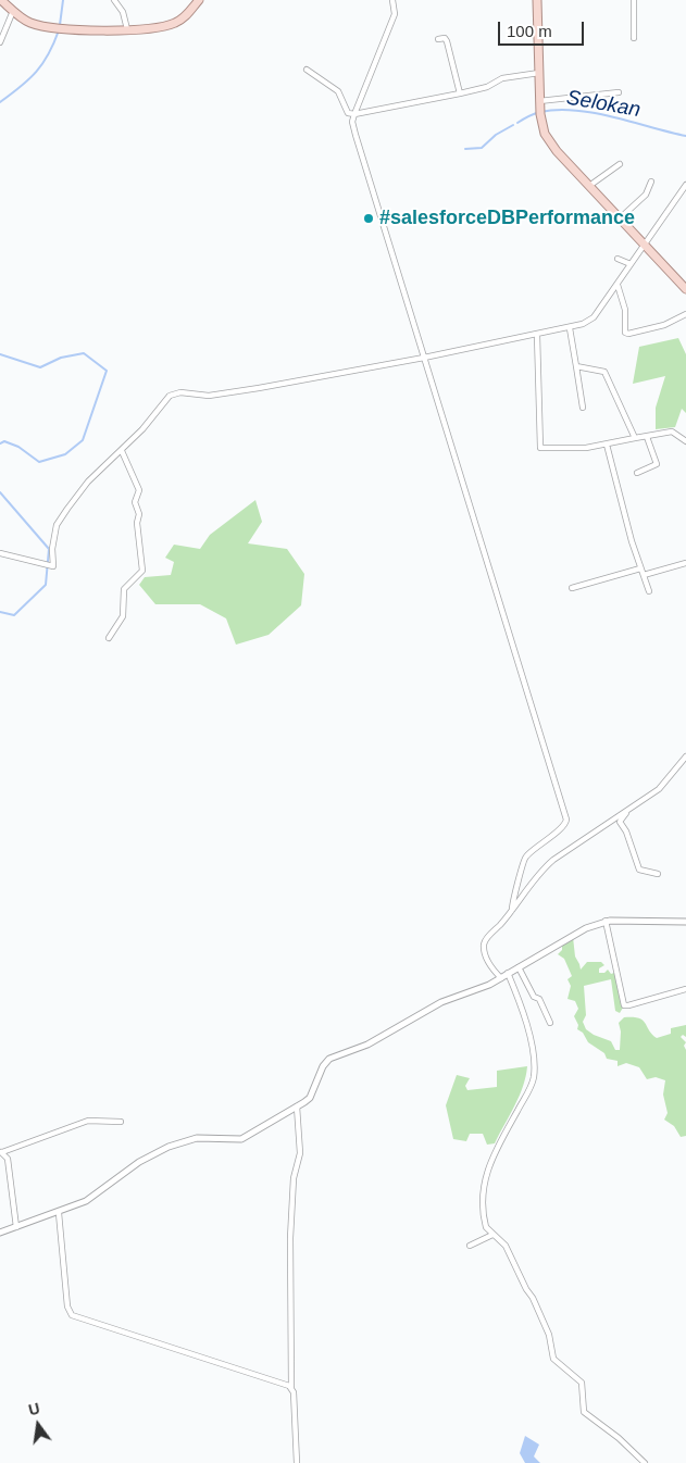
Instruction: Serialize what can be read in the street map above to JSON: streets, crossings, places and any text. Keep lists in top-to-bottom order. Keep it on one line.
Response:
{"water":["Selokan"],"places":["#salesforceDBPerformance"],"scale_bar":"100 m","north":"top"}
